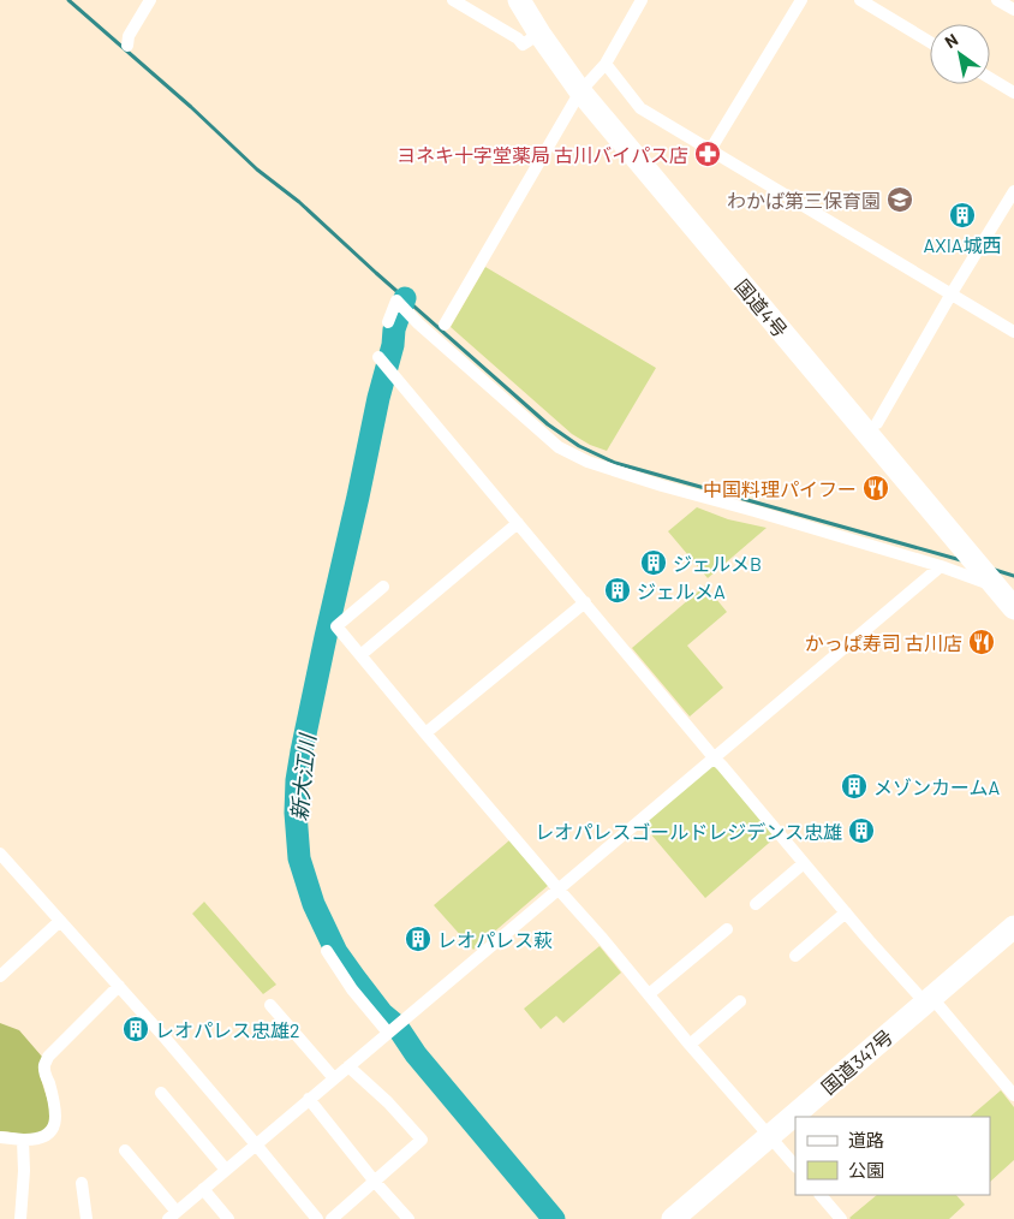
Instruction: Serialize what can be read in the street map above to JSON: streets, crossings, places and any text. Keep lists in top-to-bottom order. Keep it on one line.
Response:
{"streets":{"highway":["国道4号","国道347号"]},"water":["新大江川"],"places":{"pharmacy":["ヨネキ十字堂薬局 古川バイパス店"],"school or university":["わかば第三保育園"],"building":["AXIA城西","ジェルメB","ジェルメA","メゾンカームA","レオパレスゴールドレジデンス忠雄","レオパレス萩","レオパレス忠雄2"],"restaurant":["中国料理パイフー","かっぱ寿司 古川店"]},"legend":["道路","公園"],"north":"top left"}
